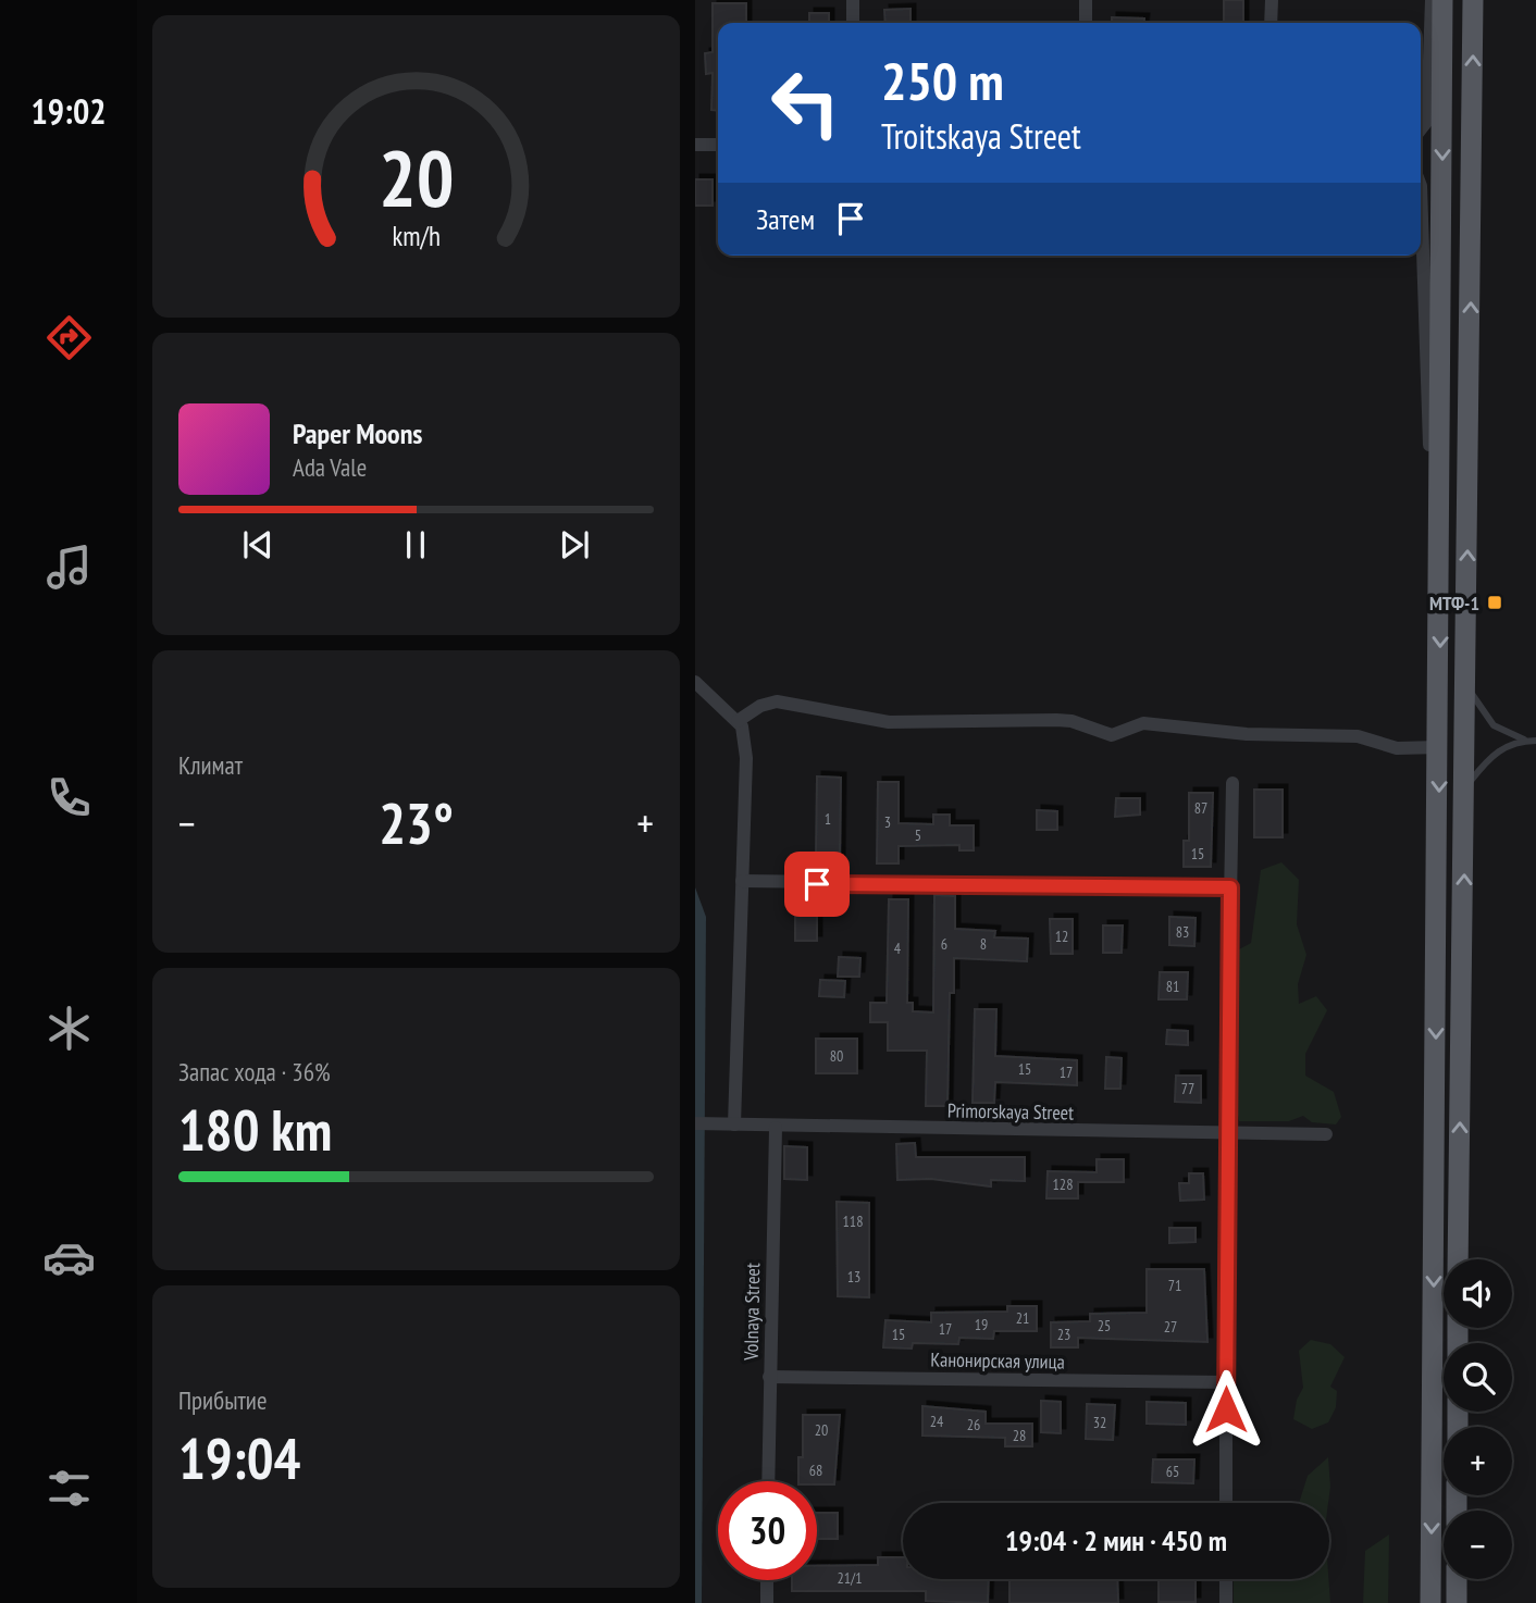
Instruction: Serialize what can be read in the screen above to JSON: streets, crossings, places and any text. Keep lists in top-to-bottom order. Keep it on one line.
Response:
{"streets":{"street":["Primorskaya Street","Volnaya Street","Канонирская улица"]},"crossings":[["Primorskaya Street","Volnaya Street"],["Volnaya Street","Канонирская улица"]],"places":{"transit":["МТФ-1"]},"house_numbers":["87","1","3","5","15","83","12","6","8","4","81","80","15","17","77","128","118","13","71","21","19","25","27","17","15","23","24","32","26","20","28","68","65","21/1"],"page":{"tabs":"19:02","turn":["250 m","Troitskaya Street"],"then":"Затем","song":["Paper Moons","Ada Vale"],"tile":["Климат",["Запас хода · 36%","180 km"],["Прибытие","19:04"]],"heat":["−","23°","+"],"map_buttons":["+","−"],"limit":"30","trip":"19:04 · 2 мин · 450 m","gauge":["20","km/h"]}}
